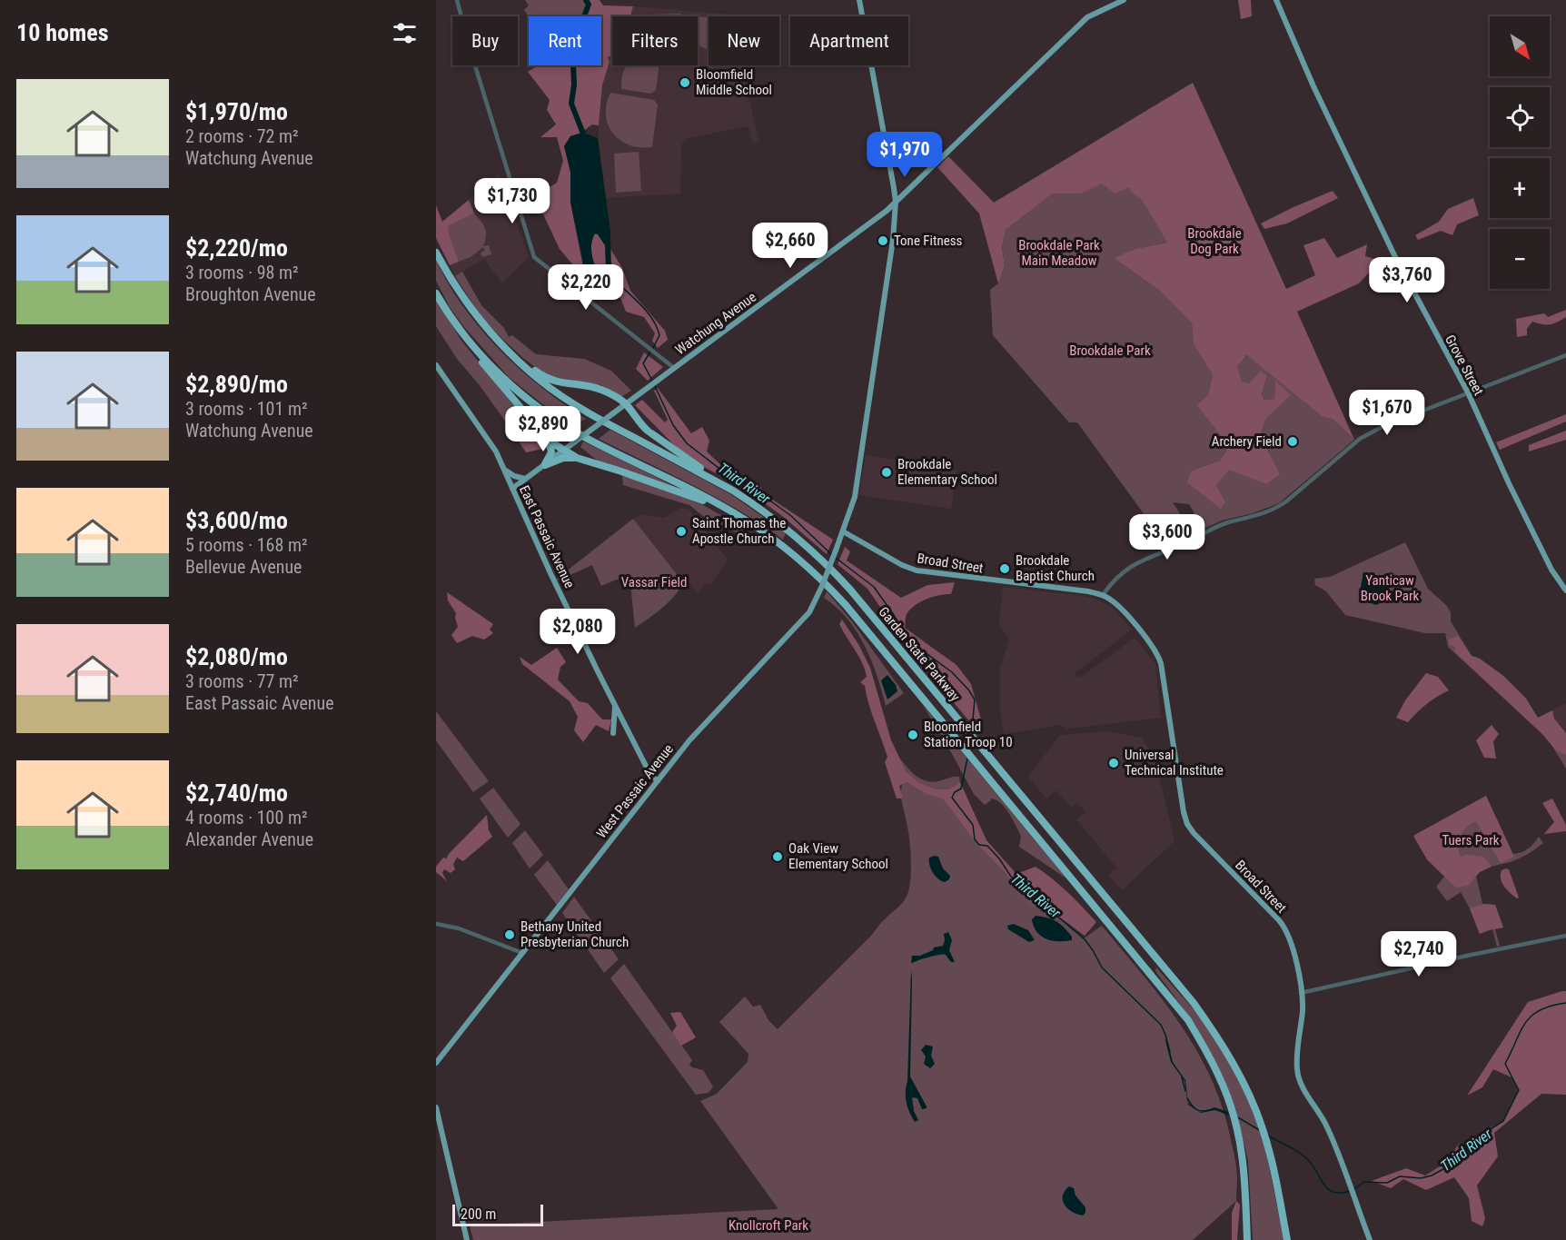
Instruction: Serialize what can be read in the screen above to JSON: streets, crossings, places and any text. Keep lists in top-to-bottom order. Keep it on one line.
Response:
{"streets":{"highway":["Garden State Parkway"],"main road":["Watchung Avenue","Grove Street","East Passaic Avenue","Broad Street","West Passaic Avenue"]},"crossings":[["Watchung Avenue","East Passaic Avenue"],["East Passaic Avenue","West Passaic Avenue"],["Broad Street","West Passaic Avenue"]],"water":["Third River"],"parks":["Brookdale Dog Park","Brookdale Park Main Meadow","Brookdale Park","Yanticaw Brook Park","Vassar Field","Tuers Park","Knollcroft Park"],"places":["Bloomfield Middle School","Tone Fitness","Archery Field","Brookdale Elementary School","Saint Thomas the Apostle Church","Brookdale Baptist Church","Bloomfield Station Troop 10","Universal Technical Institute","Oak View Elementary School","Bethany United Presbyterian Church"],"scale_bar":"200 m","north":"bottom right","page":{"heading":"10 homes","map_buttons":["+","−"],"chip":["Buy","Rent","Filters","New","Apartment"],"list":[{"name":"$1,970/mo","note":"2 rooms · 72 m² · Watchung Avenue"},{"name":"$2,220/mo","note":"3 rooms · 98 m² · Broughton Avenue"},{"name":"$2,890/mo","note":"3 rooms · 101 m² · Watchung Avenue"},{"name":"$3,600/mo","note":"5 rooms · 168 m² · Bellevue Avenue"},{"name":"$2,080/mo","note":"3 rooms · 77 m² · East Passaic Avenue"},{"name":"$2,740/mo","note":"4 rooms · 100 m² · Alexander Avenue"}],"price":["$1,970","$1,730","$2,660","$3,760","$2,220","$1,670","$2,890","$3,600","$2,080","$2,740"],"scale":"200 m"}}
